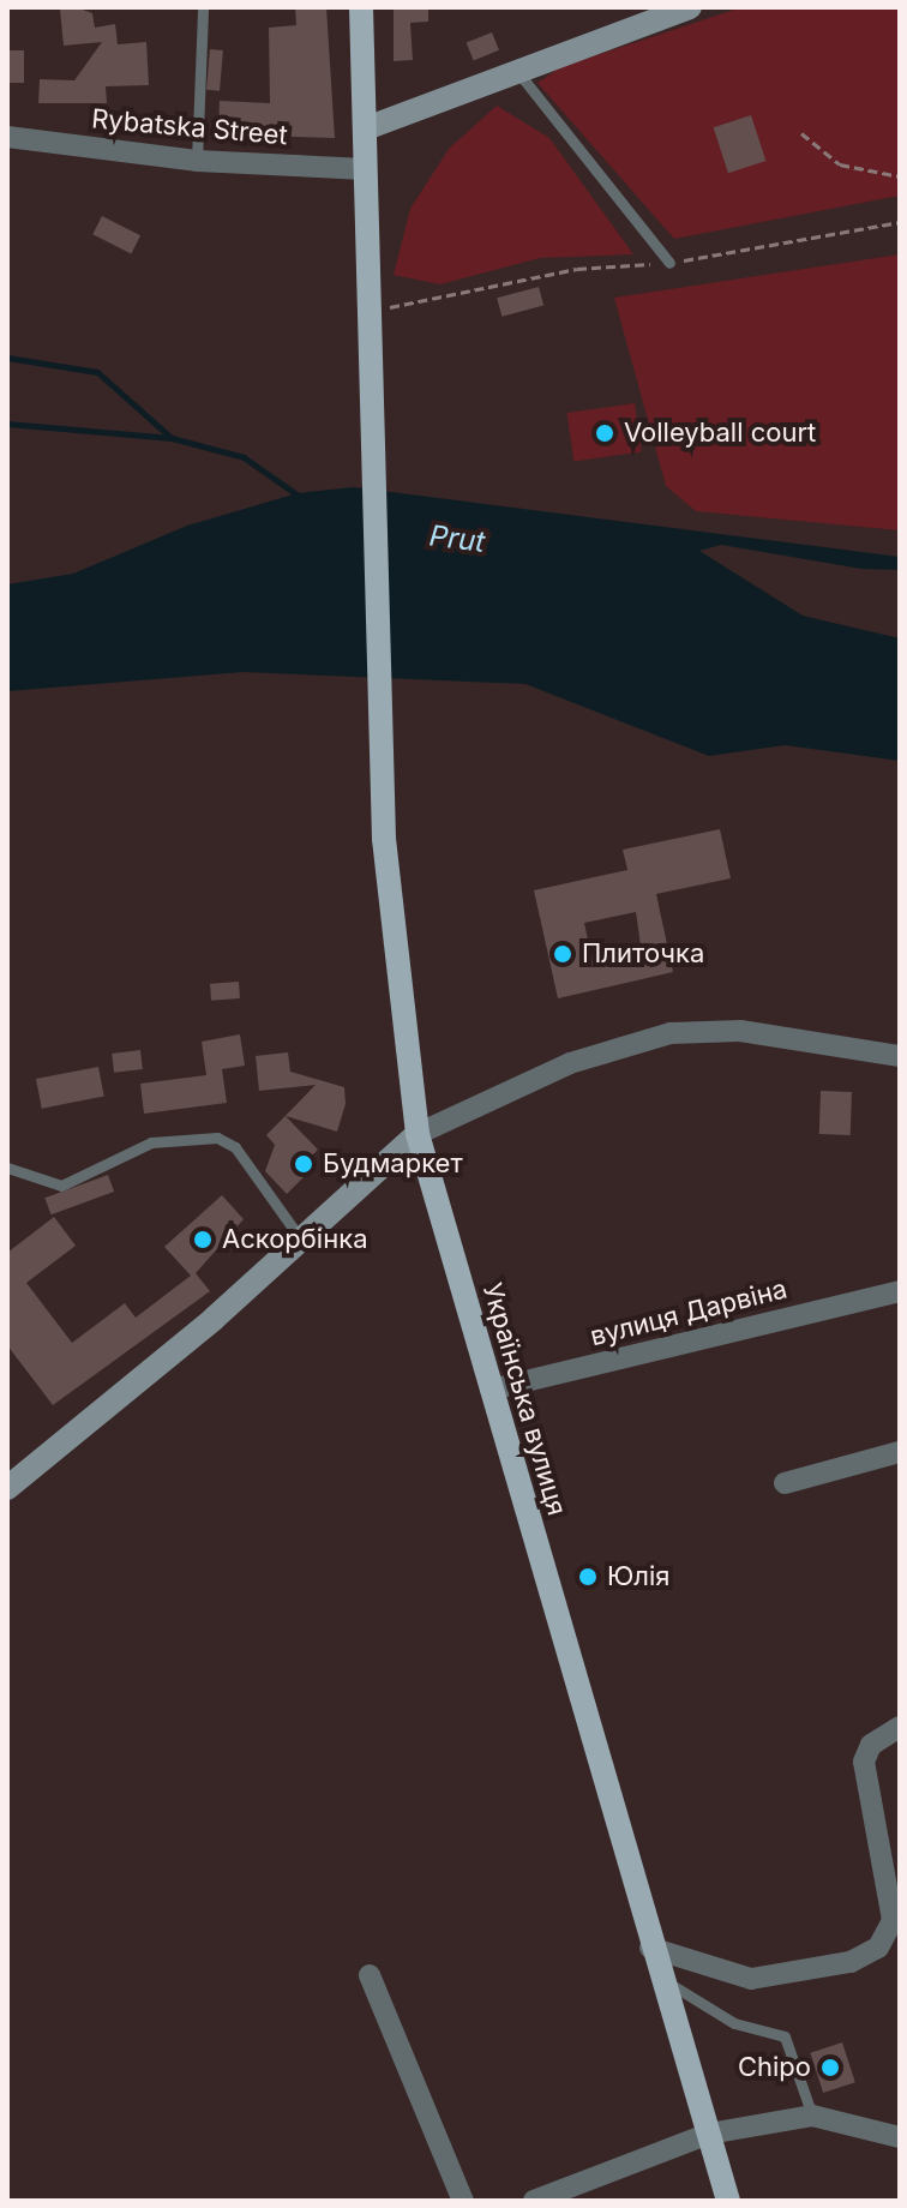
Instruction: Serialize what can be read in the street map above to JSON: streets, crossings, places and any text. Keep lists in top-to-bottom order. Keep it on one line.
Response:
{"streets":{"main road":["Українська вулиця"],"street":["Rybatska Street","вулиця Дарвіна"]},"crossings":[["Rybatska Street","Українська вулиця"],["вулиця Дарвіна","Українська вулиця"]],"water":["Prut"],"places":["Volleyball court","Плиточка","Будмаркет","Аскорбінка","Юлія","Chipo"]}
